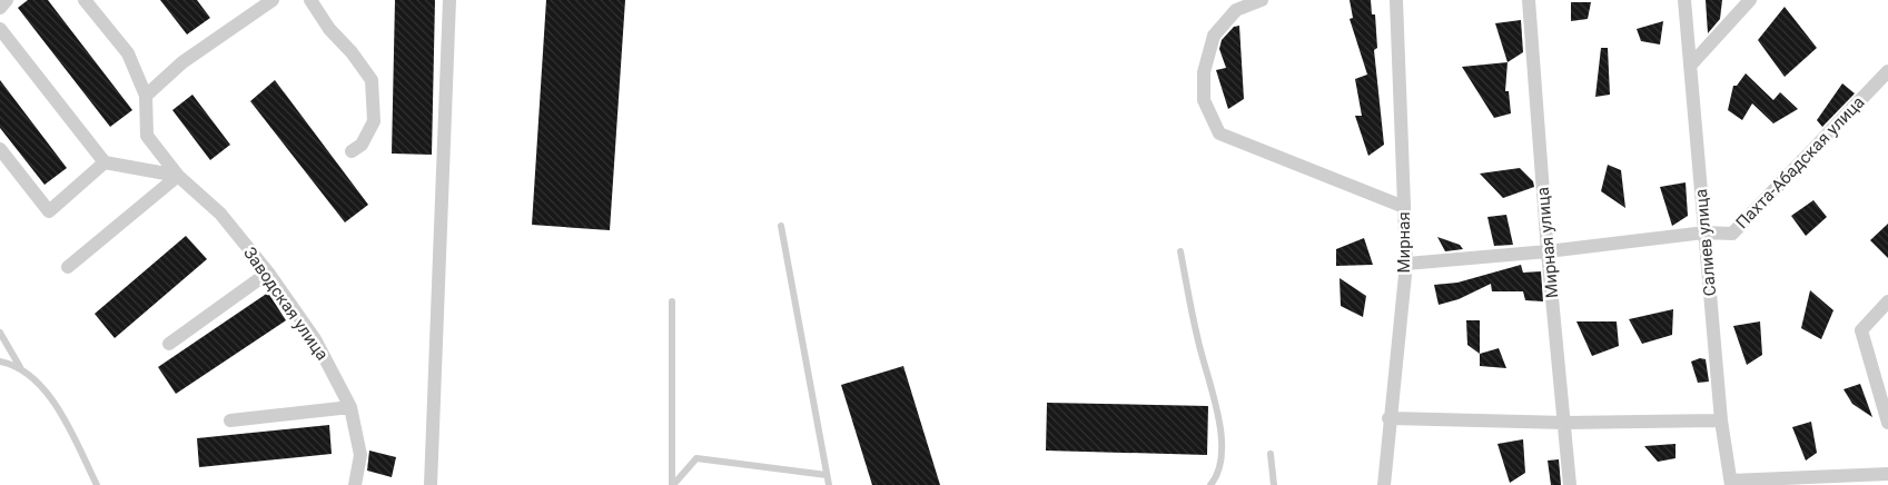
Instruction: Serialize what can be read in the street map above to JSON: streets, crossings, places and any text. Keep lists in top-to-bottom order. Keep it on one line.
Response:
{"streets":{"street":["Пахта-Абадская улица","Мирная","Мирная улица","Салиев улица","Заводская улица"]},"crossings":[["Пахта-Абадская улица","Мирная"],["Пахта-Абадская улица","Мирная улица"],["Пахта-Абадская улица","Салиев улица"]]}
